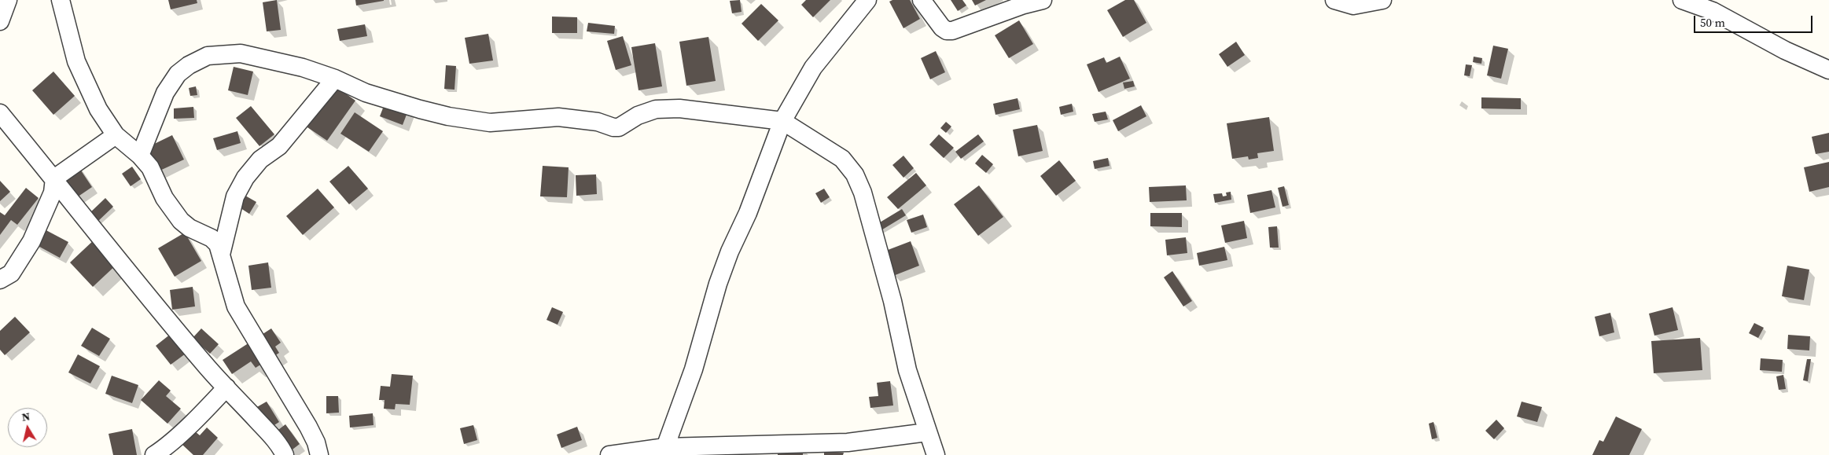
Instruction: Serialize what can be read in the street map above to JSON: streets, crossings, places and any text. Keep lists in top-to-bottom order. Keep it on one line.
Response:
{"scale_bar":"50 m","north":"top"}
